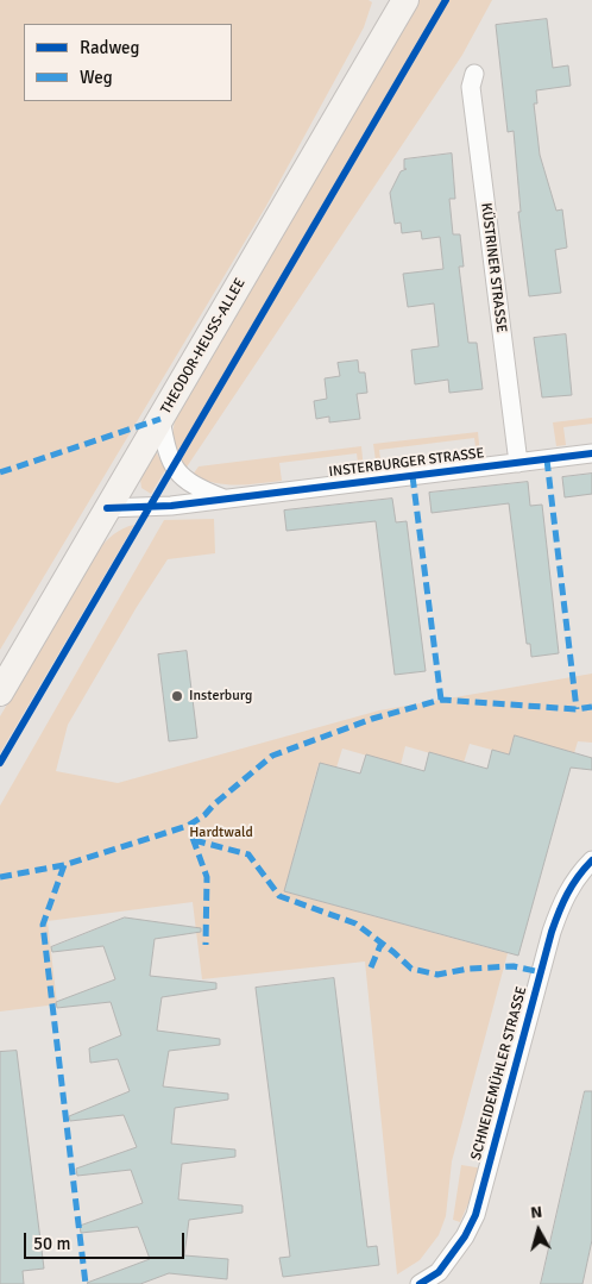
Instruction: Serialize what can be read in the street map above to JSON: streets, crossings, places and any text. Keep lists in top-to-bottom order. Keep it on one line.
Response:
{"streets":{"main road":["THEODOR-HEUSS-ALLEE"],"street":["KÜSTRINER STRASSE","INSTERBURGER STRASSE","SCHNEIDEMÜHLER STRASSE"]},"crossings":[["KÜSTRINER STRASSE","INSTERBURGER STRASSE"],["THEODOR-HEUSS-ALLEE","INSTERBURGER STRASSE"]],"parks":["Hardtwald"],"places":["Insterburg"],"legend":["Radweg","Weg"],"scale_bar":"50 m","north":"top"}
